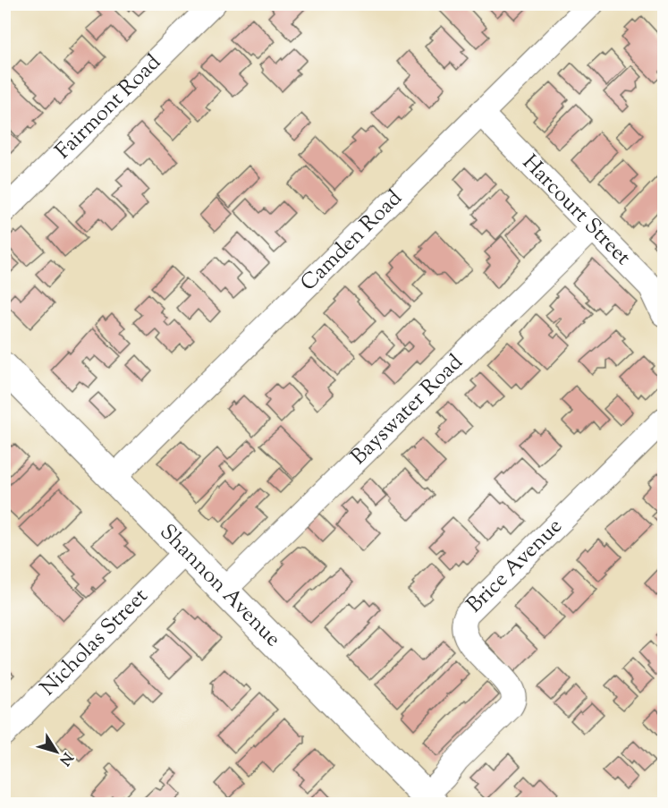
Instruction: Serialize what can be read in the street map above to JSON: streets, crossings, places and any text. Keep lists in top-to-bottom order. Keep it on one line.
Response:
{"streets":{"main road":["Shannon Avenue"],"street":["Fairmont Road","Harcourt Street","Camden Road","Bayswater Road","Brice Avenue","Nicholas Street"]},"crossings":[["Harcourt Street","Camden Road"],["Harcourt Street","Bayswater Road"],["Camden Road","Shannon Avenue"],["Bayswater Road","Shannon Avenue"],["Brice Avenue","Shannon Avenue"],["Shannon Avenue","Nicholas Street"]],"north":"bottom right"}
